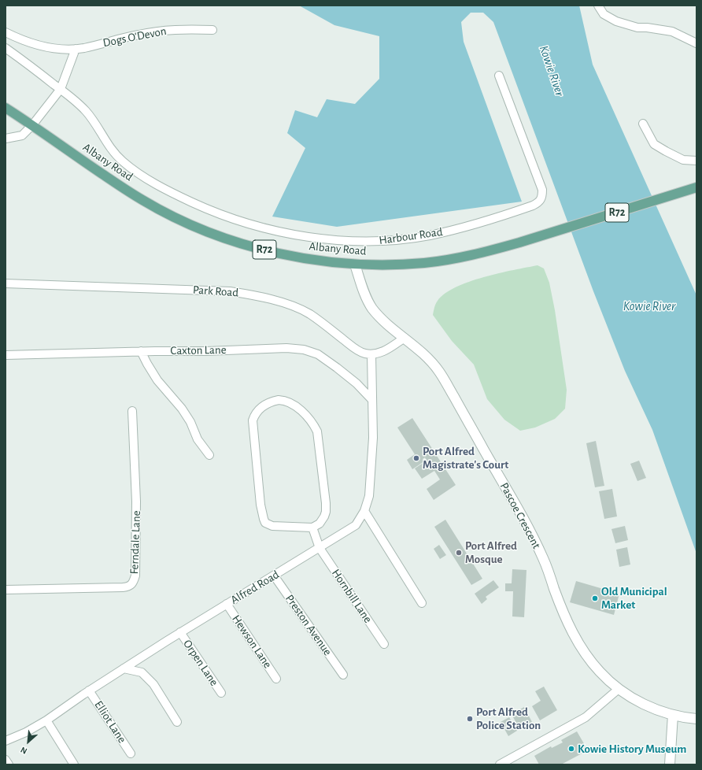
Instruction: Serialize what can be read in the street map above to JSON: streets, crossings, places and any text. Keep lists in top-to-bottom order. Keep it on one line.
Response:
{"streets":{"main road":["Albany Road","R72"],"street":["Dogs O'Devon","Harbour Road","Park Road","Caxton Lane","Pascoe Crescent","Ferndale Lane","Alfred Road","Hornbill Lane","Preston Avenue","Hewson Lane","Orpen Lane","Elliot Lane"]},"crossings":[["Albany Road","Pascoe Crescent"],["Park Road","Alfred Road"],["Caxton Lane","Alfred Road"],["Alfred Road","Hornbill Lane"],["Alfred Road","Preston Avenue"],["Alfred Road","Hewson Lane"],["Alfred Road","Orpen Lane"],["Alfred Road","Elliot Lane"]],"water":["Kowie River"],"places":["Port Alfred Magistrate's Court","Port Alfred Mosque","Old Municipal Market","Port Alfred Police Station","Kowie History Museum"],"north":"bottom left"}
